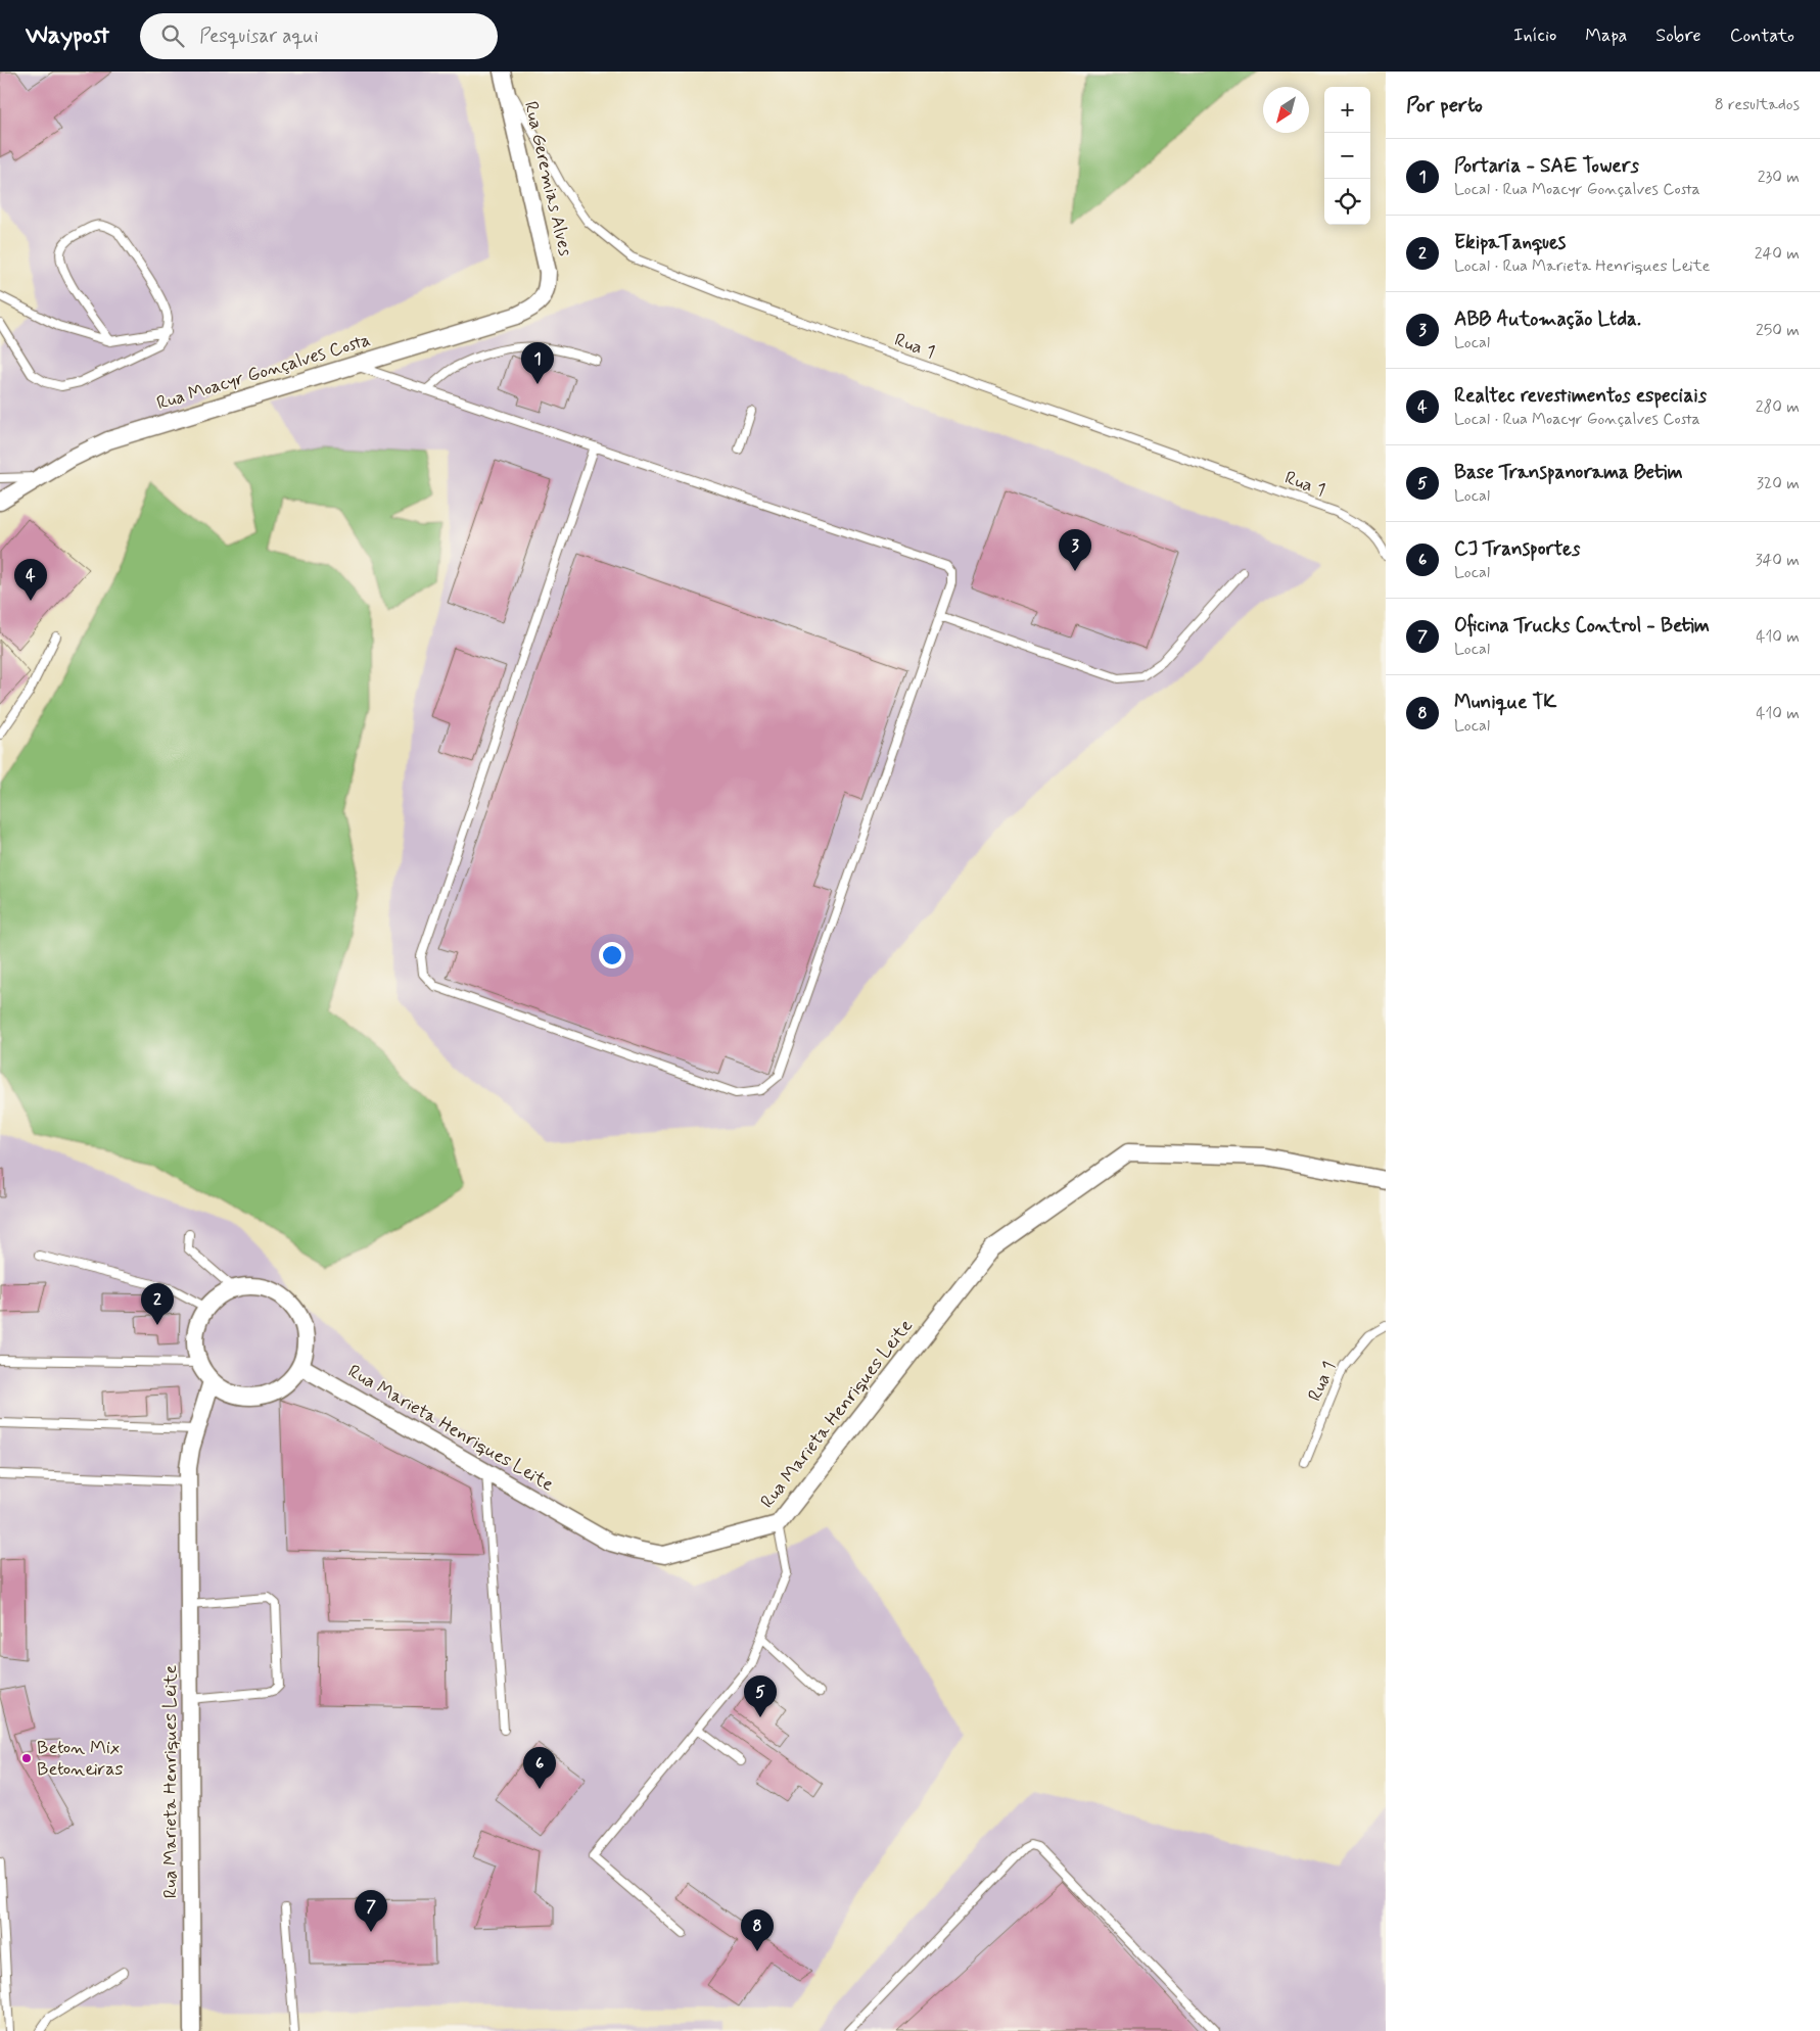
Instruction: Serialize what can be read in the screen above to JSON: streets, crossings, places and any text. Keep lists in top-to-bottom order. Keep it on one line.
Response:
{"streets":{"street":["Rua Geremias Alves","Rua Moacyr Gonçalves Costa","Rua Marieta Henriques Leite"],"lane":["Rua 1"]},"crossings":[["Rua Geremias Alves","Rua 1"],["Rua Geremias Alves","Rua Moacyr Gonçalves Costa"]],"places":["Beton Mix Betoneiras"],"north":"bottom left","page":{"header":"Waypost","search":"Pesquisar aqui","nav":["Início","Mapa","Sobre","Contato"],"heading":["Por perto","8 resultados"],"map_buttons":["+","−"],"list":[{"mark":"1","name":"Portaria - SAE Towers","note":"Local · Rua Moacyr Gonçalves Costa","value":"230 m"},{"mark":"2","name":"EkipaTanques","note":"Local · Rua Marieta Henriques Leite","value":"240 m"},{"mark":"3","name":"ABB Automação Ltda.","note":"Local","value":"250 m"},{"mark":"4","name":"Realtec revestimentos especiais","note":"Local · Rua Moacyr Gonçalves Costa","value":"280 m"},{"mark":"5","name":"Base Transpanorama Betim","note":"Local","value":"320 m"},{"mark":"6","name":"CJ Transportes","note":"Local","value":"340 m"},{"mark":"7","name":"Oficina Trucks Control - Betim","note":"Local","value":"410 m"},{"mark":"8","name":"Munique TK","note":"Local","value":"410 m"}],"pins":["1","3","4","2","5","6","7","8"]}}
